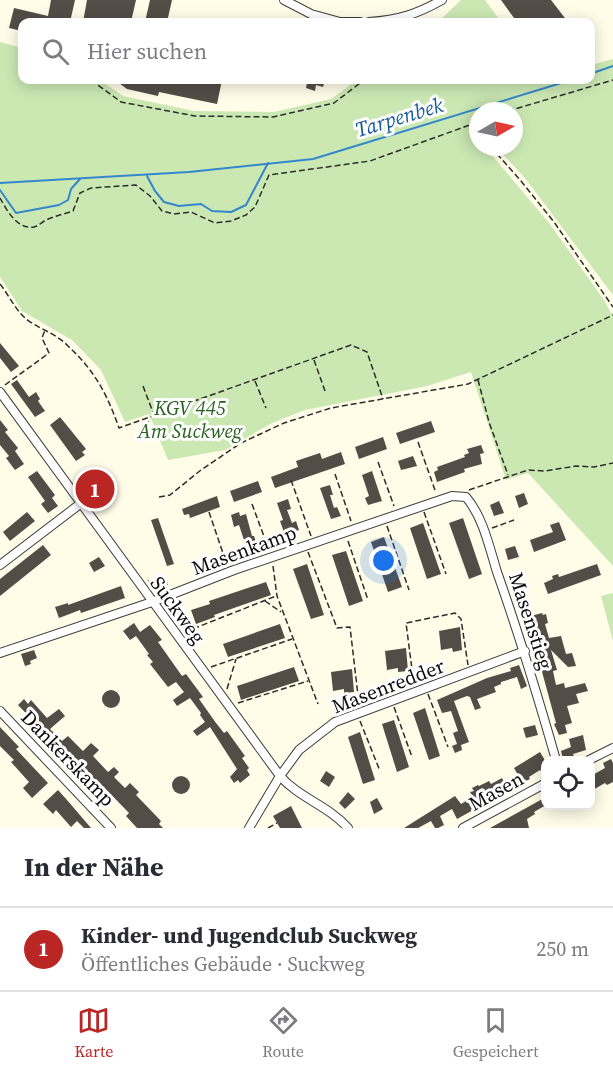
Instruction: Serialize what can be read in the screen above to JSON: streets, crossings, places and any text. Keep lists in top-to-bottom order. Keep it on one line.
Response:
{"streets":{"street":["Masenkamp","Suckweg","Masenstieg","Masenredder","Dankerskamp","Masen"]},"crossings":[["Masenkamp","Suckweg"],["Masenkamp","Masenstieg"],["Suckweg","Masenredder"],["Masenstieg","Masenredder"]],"water":["Tarpenbek"],"parks":["KGV 445 Am Suckweg"],"north":"right","page":{"search":"Hier suchen","pins":"1","heading":"In der Nähe","list":[{"mark":"1","name":"Kinder- und Jugendclub Suckweg","note":"Öffentliches Gebäude · Suckweg","value":"250 m"}],"nav":["Karte","Route","Gespeichert"]}}
